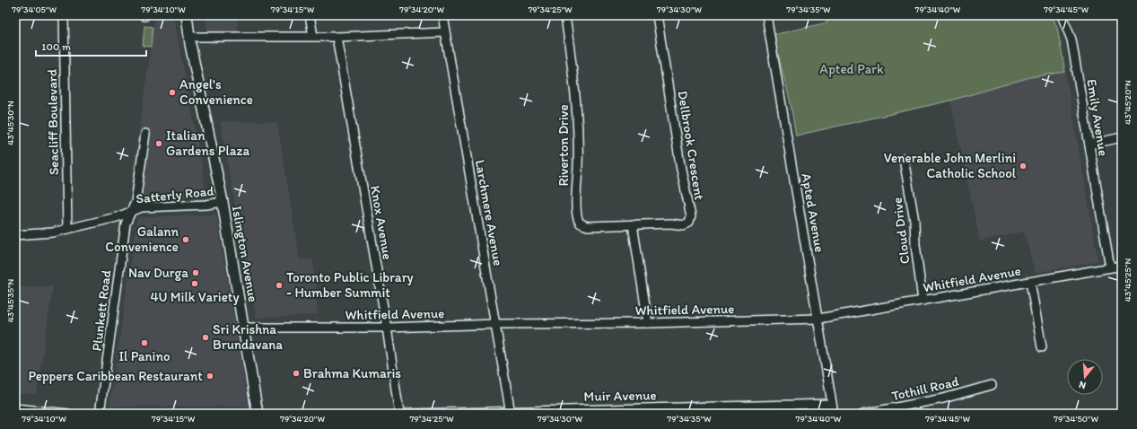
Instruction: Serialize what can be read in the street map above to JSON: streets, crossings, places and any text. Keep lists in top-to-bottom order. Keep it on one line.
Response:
{"streets":{"main road":["Islington Avenue"],"street":["Emily Avenue","Seacliff Boulevard","Riverton Drive","Dellbrook Crescent","Satterly Road","Larchmere Avenue","Apted Avenue","Knox Avenue","Cloud Drive","Whitfield Avenue","Plunkett Road","Tothill Road","Muir Avenue"]},"crossings":[["Emily Avenue","Whitfield Avenue"],["Seacliff Boulevard","Satterly Road"],["Riverton Drive","Dellbrook Crescent"],["Satterly Road","Islington Avenue"],["Satterly Road","Plunkett Road"],["Larchmere Avenue","Whitfield Avenue"],["Larchmere Avenue","Muir Avenue"],["Apted Avenue","Whitfield Avenue"],["Apted Avenue","Muir Avenue"],["Knox Avenue","Whitfield Avenue"],["Cloud Drive","Whitfield Avenue"],["Islington Avenue","Whitfield Avenue"]],"parks":["Apted Park"],"places":["Angel's Convenience","Italian Gardens Plaza","Venerable John Merlini Catholic School","Galann Convenience","Nav Durga","4U Milk Variety","Toronto Public Library - Humber Summit","Sri Krishna Brundavana","Il Panino","Brahma Kumaris","Peppers Caribbean Restaurant"],"scale_bar":"100 m","north":"bottom","coordinates":["79°34'05\"W","79°34'10\"W","79°34'15\"W","79°34'20\"W","79°34'25\"W","79°34'30\"W","79°34'35\"W","79°34'40\"W","79°34'45\"W","43°45'20\"N","43°45'30\"N","43°45'25\"N","43°45'35\"N","79°34'50\"W"]}
